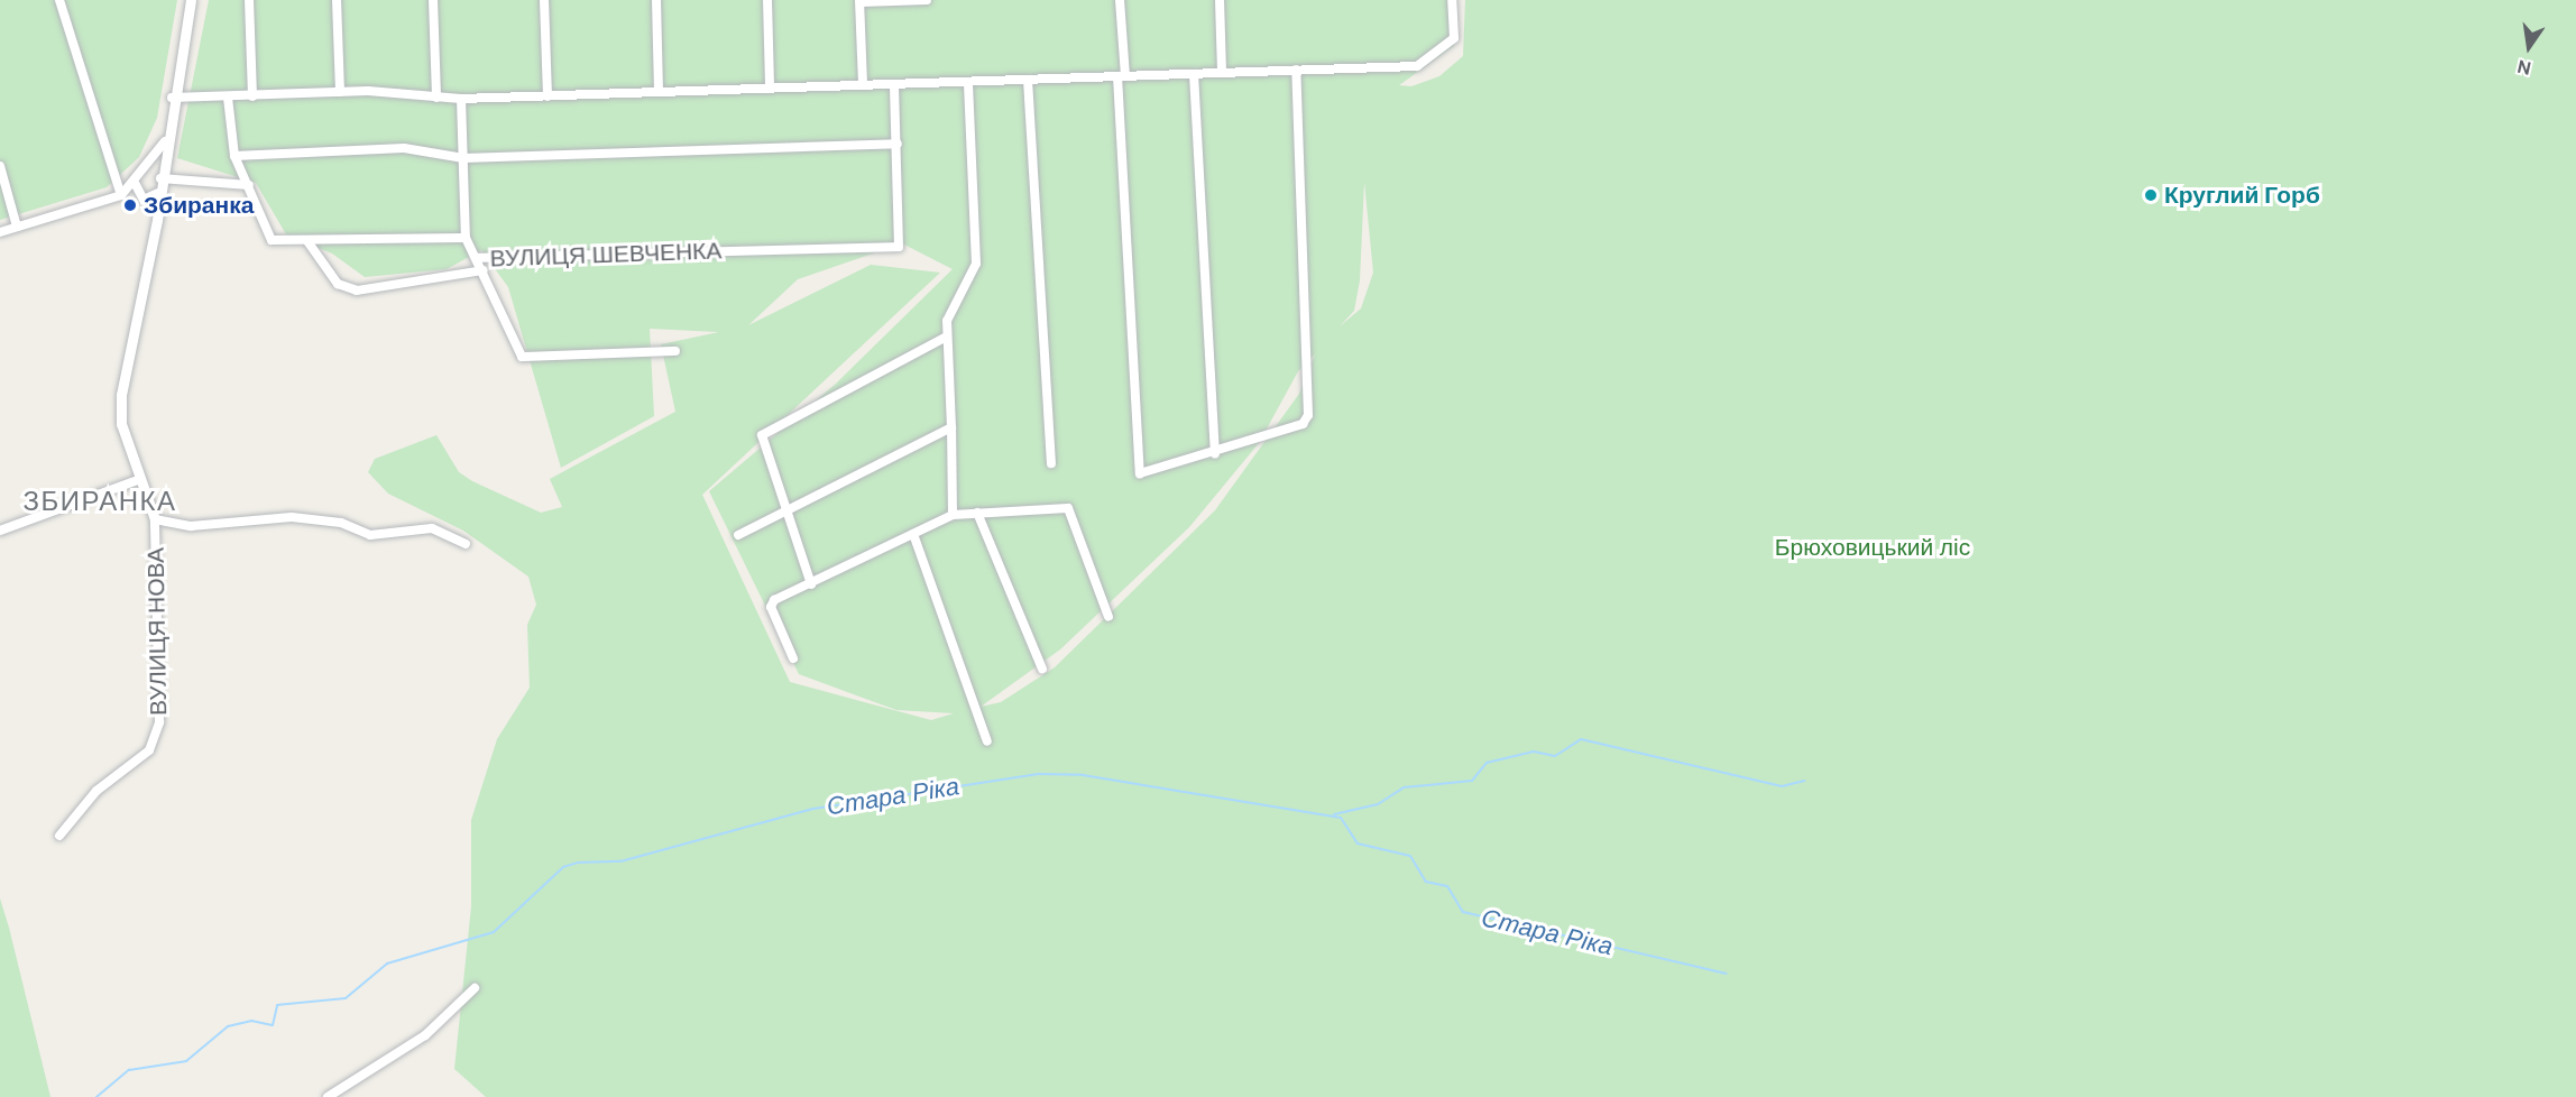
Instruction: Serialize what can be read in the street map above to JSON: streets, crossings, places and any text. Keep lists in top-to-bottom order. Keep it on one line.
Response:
{"streets":{"street":["ВУЛИЦЯ ШЕВЧЕНКА","ВУЛИЦЯ НОВА"]},"districts":["ЗБИРАНКА"],"water":["Стара Ріка"],"parks":["Брюховицький ліс"],"places":["Круглий Горб","Збиранка"],"north":"bottom"}
